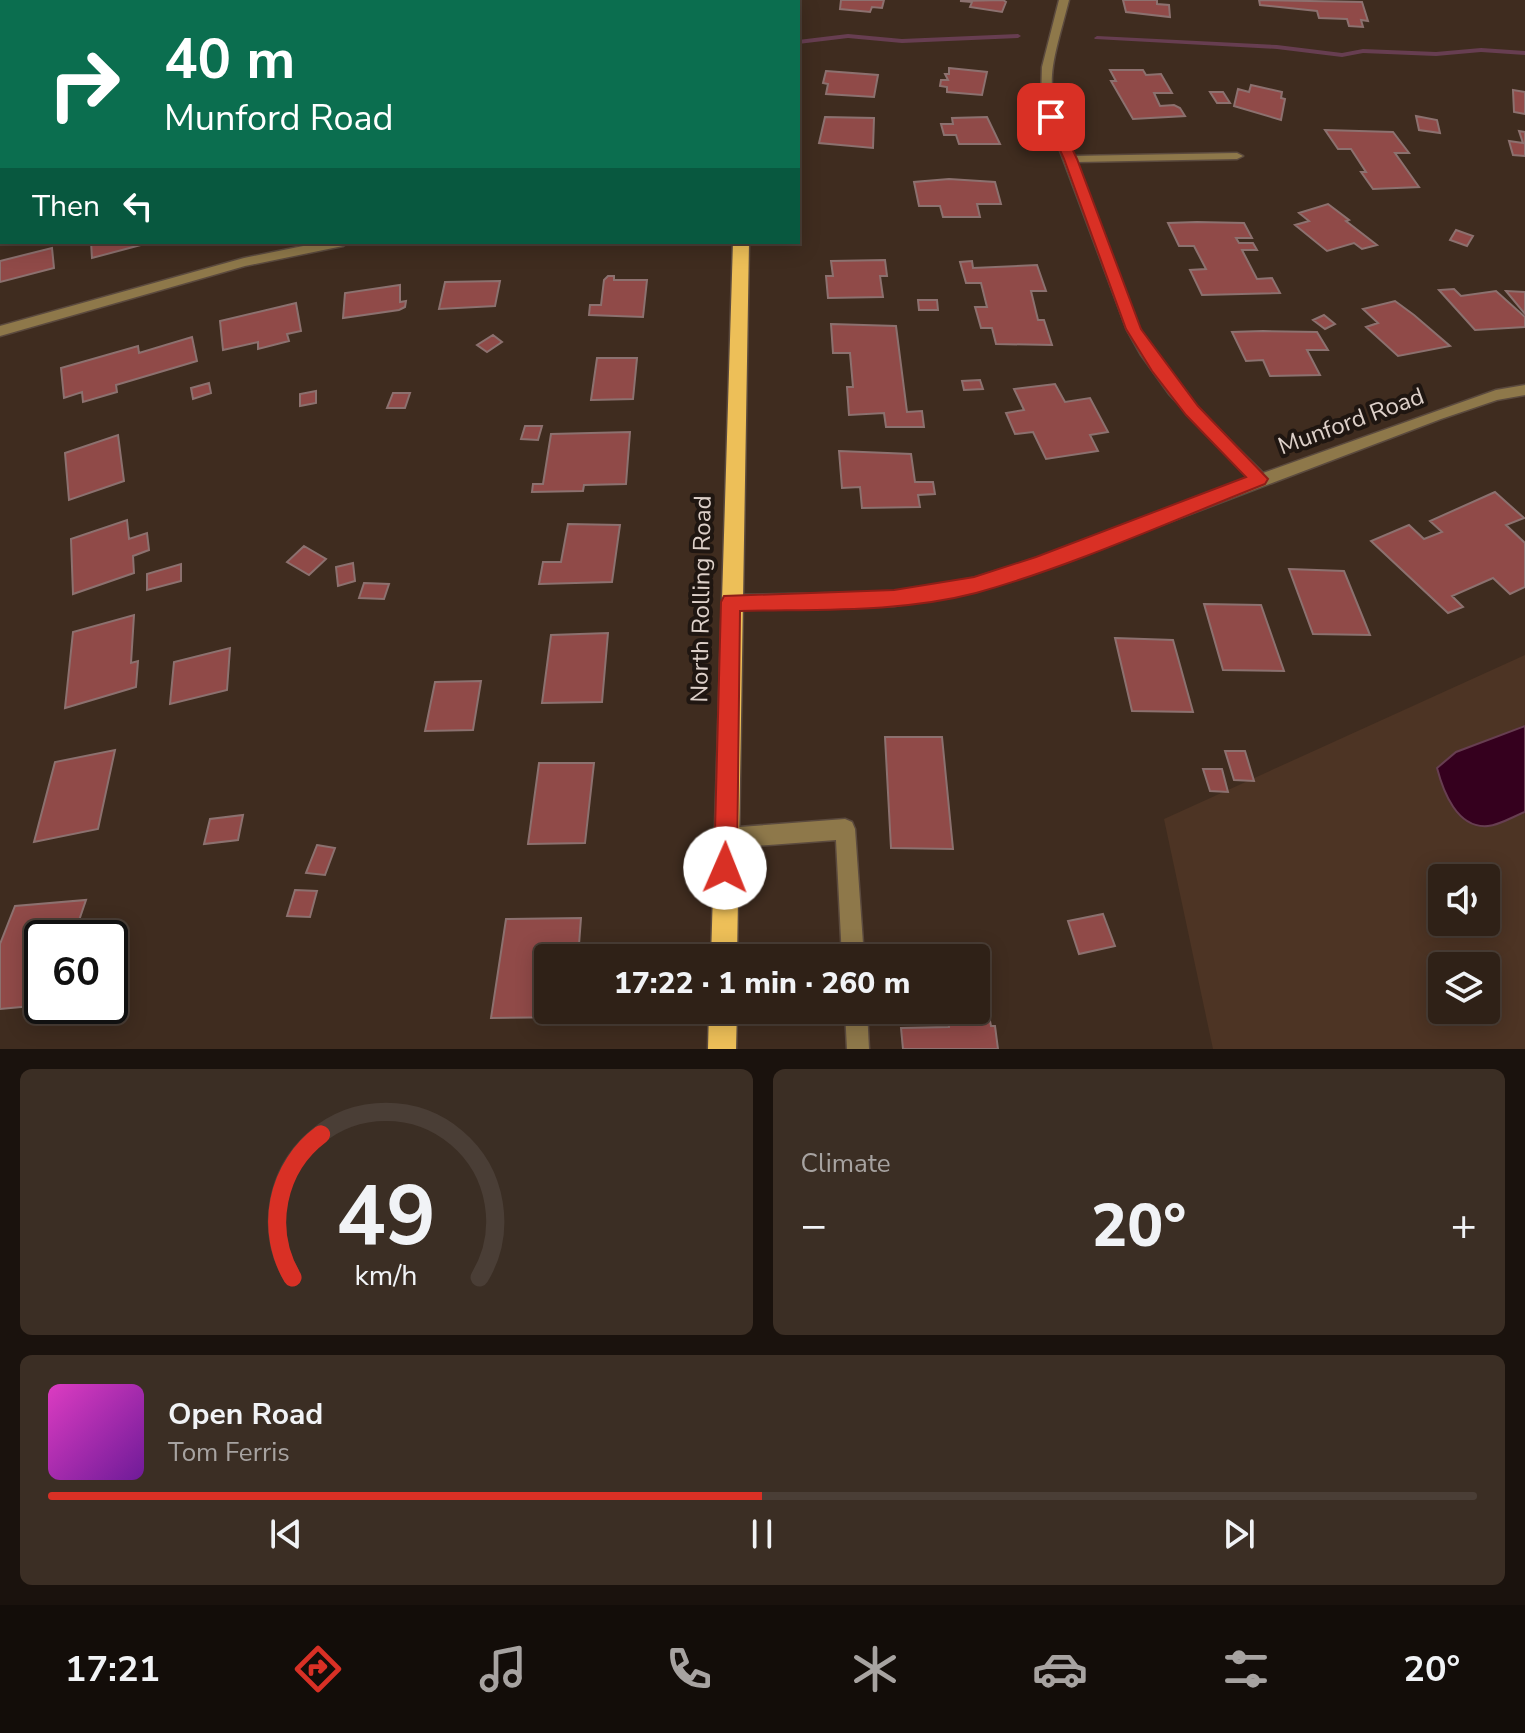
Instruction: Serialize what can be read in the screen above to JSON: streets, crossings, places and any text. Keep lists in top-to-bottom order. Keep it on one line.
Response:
{"streets":{"main road":["North Rolling Road"],"street":["Munford Road"]},"crossings":[["Munford Road","North Rolling Road"]],"page":{"turn":["40 m","Munford Road"],"then":"Then","limit":"60","trip":"17:22 · 1 min · 260 m","tile":"Climate","heat":["−","20°","+"],"song":["Open Road","Tom Ferris"],"tabs":["17:21","20°"],"gauge":["49","km/h"]}}
